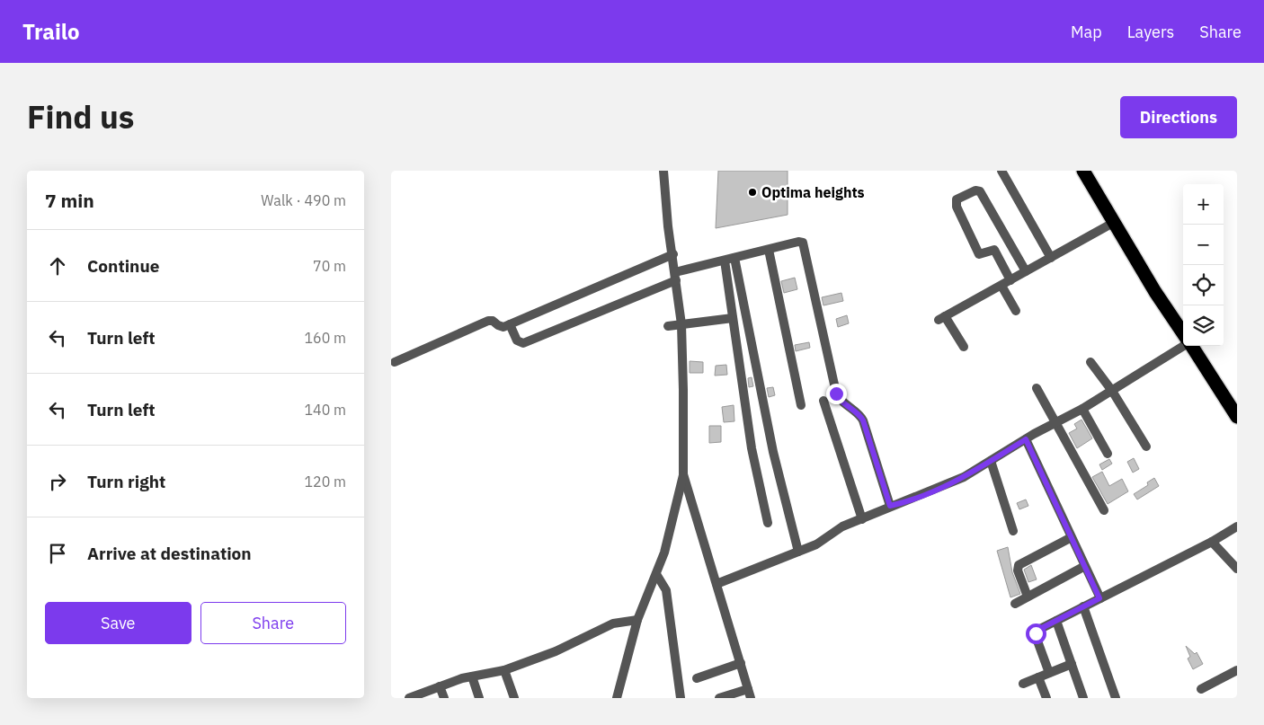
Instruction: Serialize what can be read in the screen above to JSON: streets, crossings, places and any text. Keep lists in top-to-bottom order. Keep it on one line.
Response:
{"places":["Optima heights"],"page":{"header":"Trailo","nav":["Map","Layers","Share"],"title":"Find us","buttons":["Directions",["Save","Share"]],"heading":["7 min","Walk · 490 m"],"map_buttons":["+","−"],"list":[["Continue","70 m"],["Turn left","160 m"],["Turn left","140 m"],["Turn right","120 m"],"Arrive at destination"]}}
